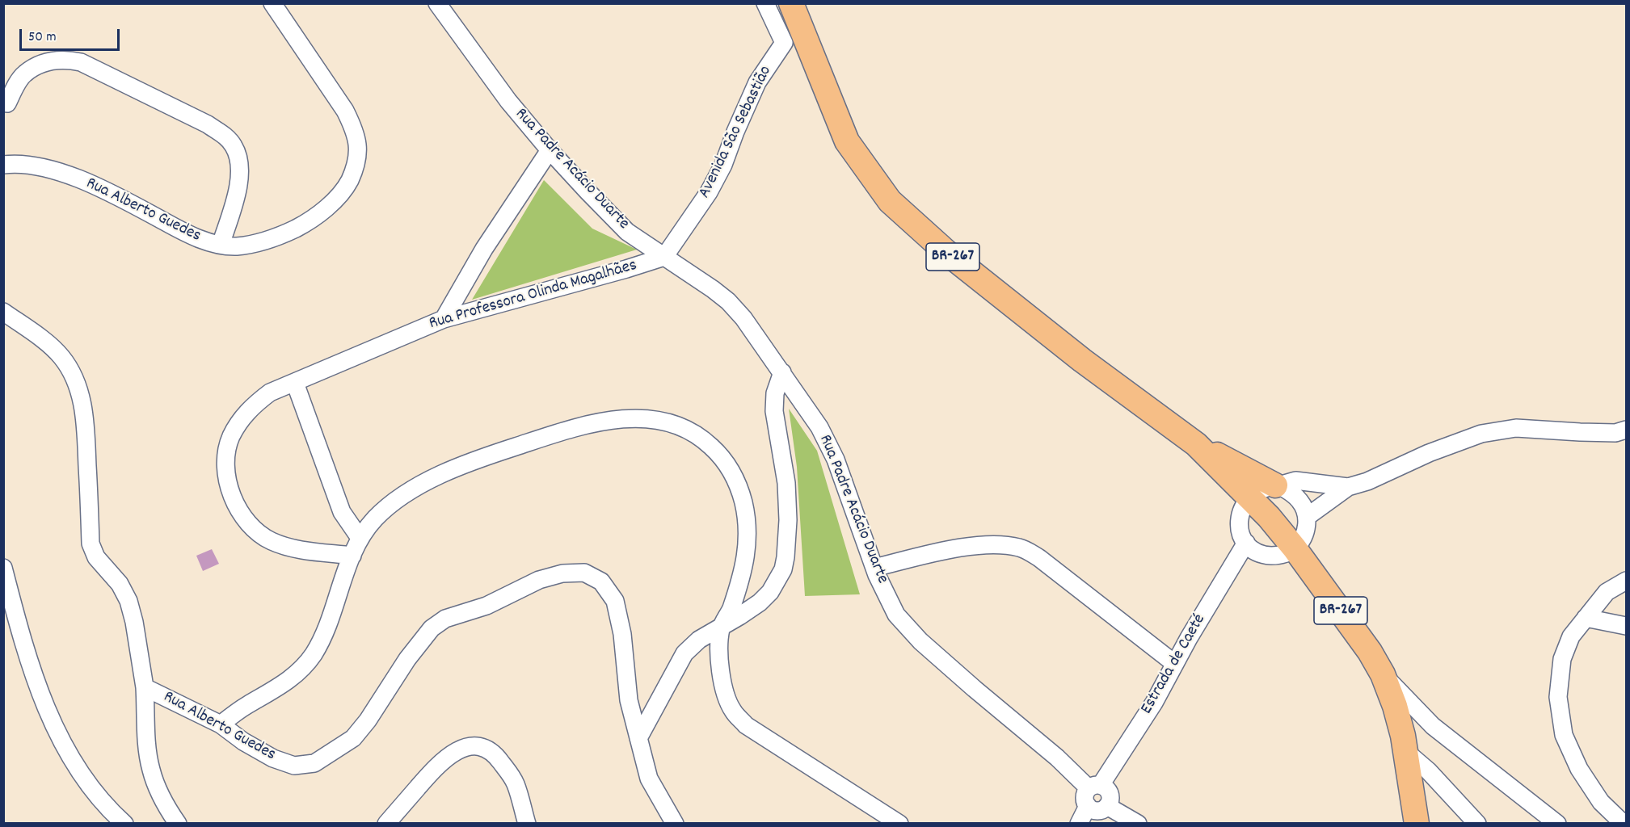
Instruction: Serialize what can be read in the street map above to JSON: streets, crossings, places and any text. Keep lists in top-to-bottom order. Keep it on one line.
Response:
{"streets":{"highway":["BR-267"],"street":["Avenida São Sebastião","Rua Padre Acácio Duarte","Rua Alberto Guedes","Rua Professora Olinda Magalhães","Estrada de Caeté"]},"crossings":[["Avenida São Sebastião","Rua Padre Acácio Duarte"],["Avenida São Sebastião","BR-267"],["Avenida São Sebastião","Rua Professora Olinda Magalhães"],["Rua Padre Acácio Duarte","Rua Professora Olinda Magalhães"],["Rua Padre Acácio Duarte","Estrada de Caeté"]],"scale_bar":"50 m"}
